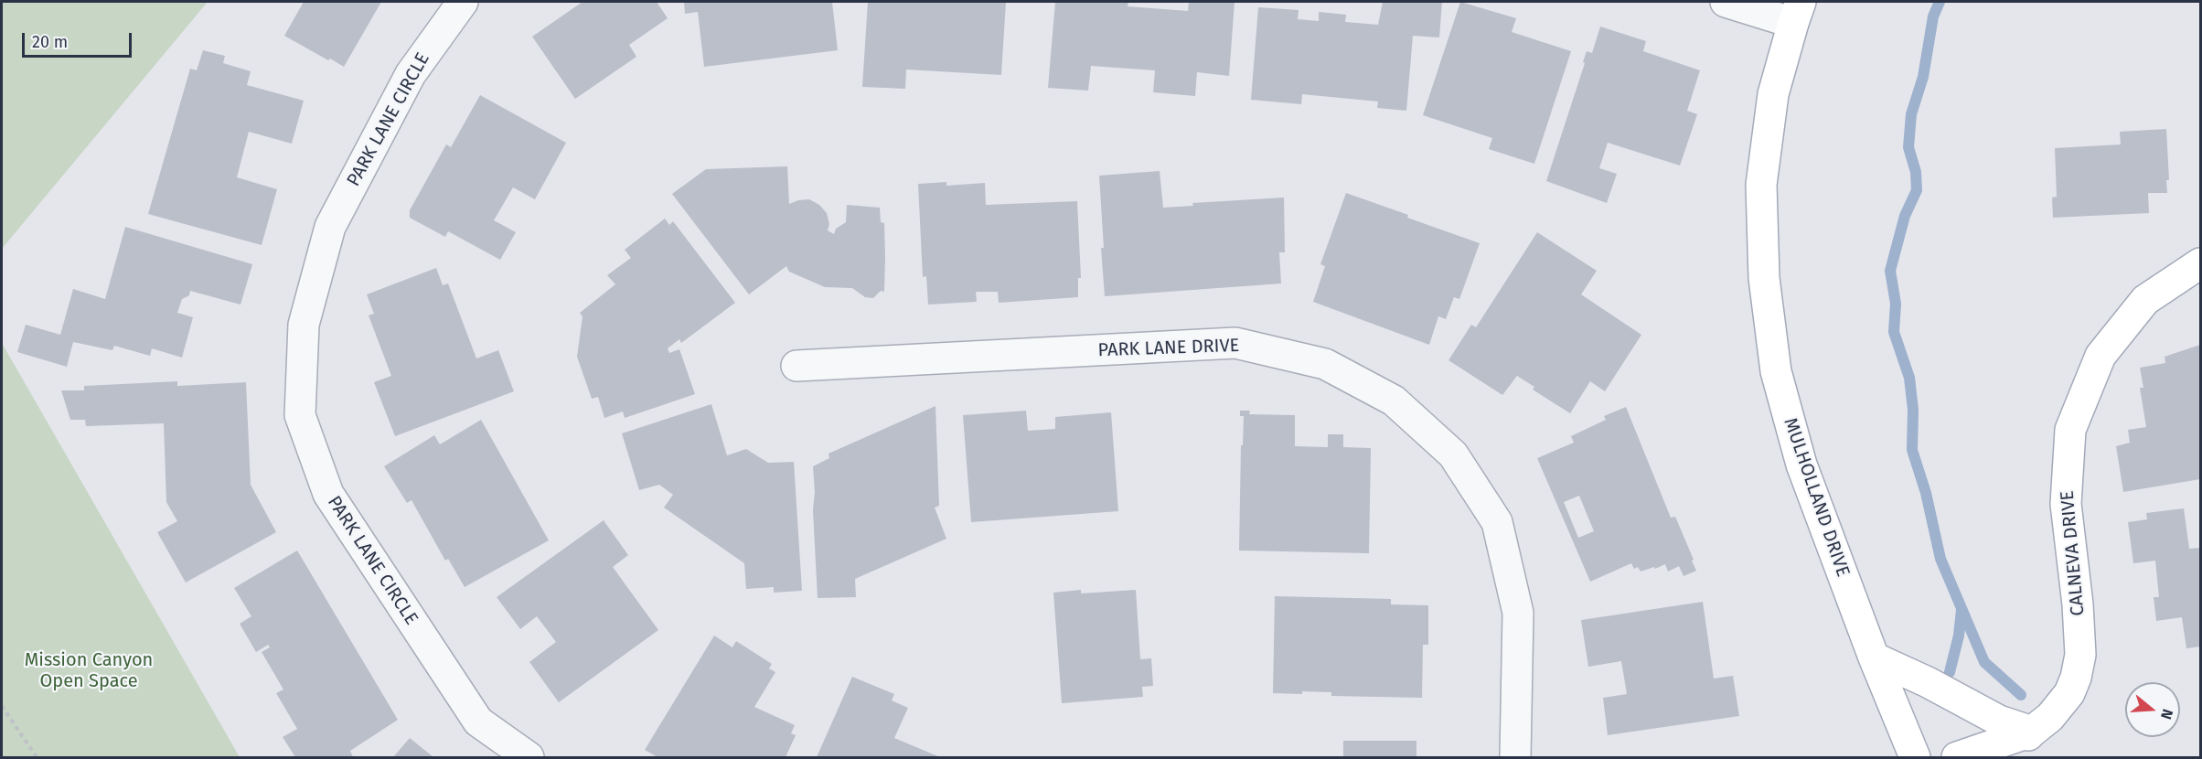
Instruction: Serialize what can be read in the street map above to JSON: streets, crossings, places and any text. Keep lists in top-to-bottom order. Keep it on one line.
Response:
{"streets":{"main road":["MULHOLLAND DRIVE","CALNEVA DRIVE"],"street":["PARK LANE CIRCLE","PARK LANE DRIVE"]},"parks":["Mission Canyon Open Space"],"scale_bar":"20 m","north":"right"}
